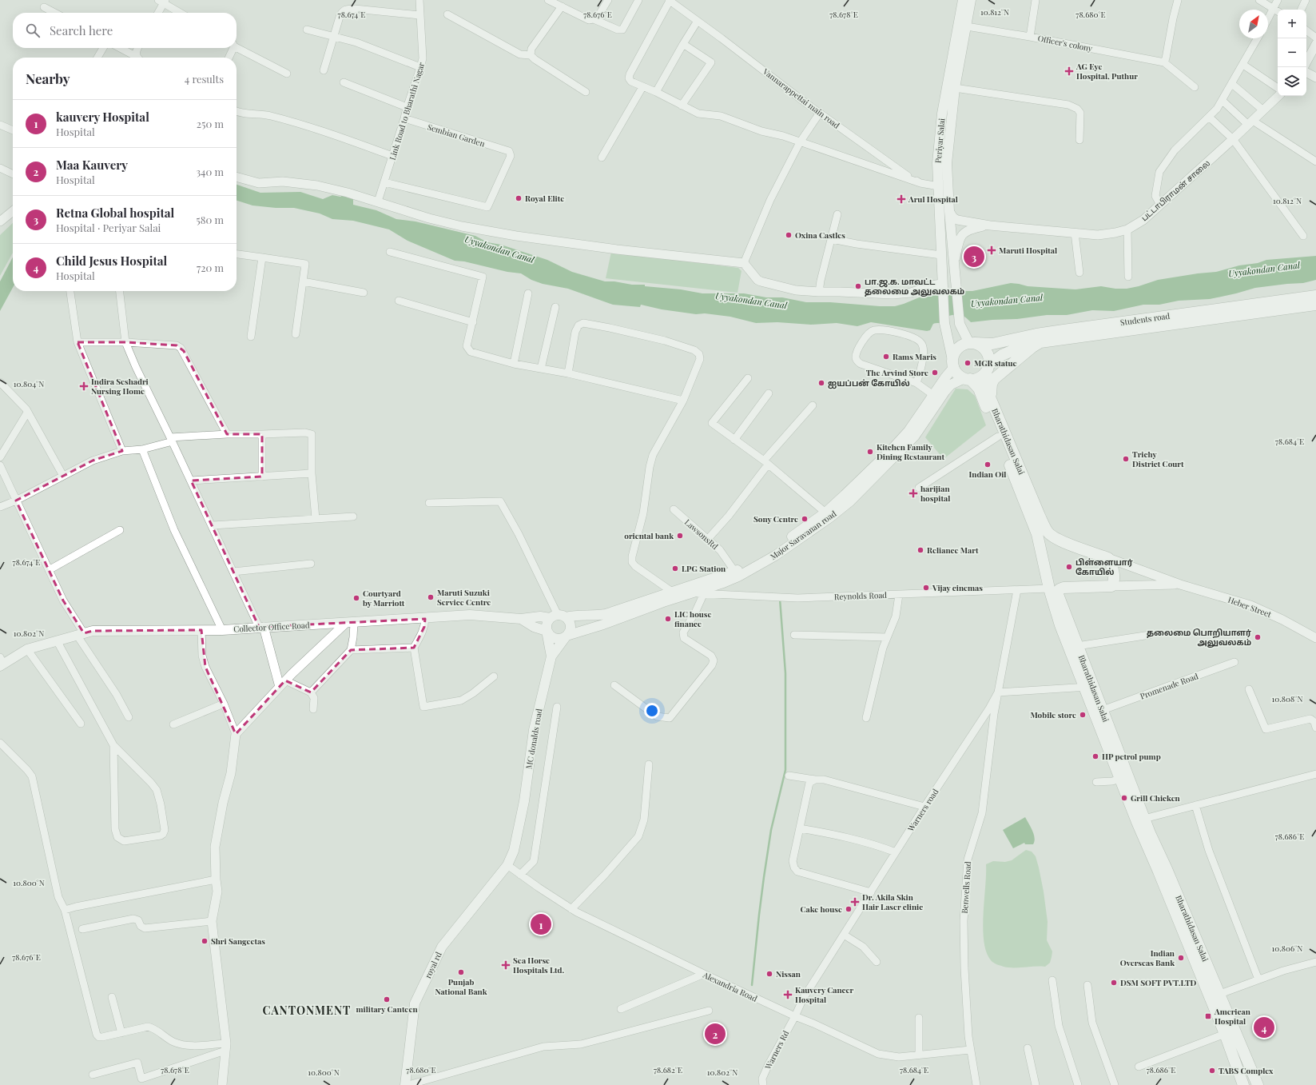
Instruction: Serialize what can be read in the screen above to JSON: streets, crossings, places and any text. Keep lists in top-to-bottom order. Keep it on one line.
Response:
{"streets":{"main road":["Periyar Salai","Students road","Bharathidasan Salai","Major Saravanan road","Collector Office Road","MC donalds road","royal rd"],"street":["Officer's colony","Vannarappettai main road","Link Road to Bharathi Nagar","Sembian Garden","பட்டாபிராமன் சாலை","LawsonsRd","Reynolds Road","Heber Street","Promenade Road","Warners road","Benwells Road","Alexandria Road","Warners Rd"]},"crossings":[["Officer's colony","Periyar Salai"],["Vannarappettai main road","Periyar Salai"],["Link Road to Bharathi Nagar","Sembian Garden"],["Periyar Salai","Students road"],["Periyar Salai","Bharathidasan Salai"],["Periyar Salai","Major Saravanan road"],["Students road","Bharathidasan Salai"],["Students road","Major Saravanan road"],["Bharathidasan Salai","Major Saravanan road"],["Bharathidasan Salai","Reynolds Road"],["Bharathidasan Salai","Promenade Road"],["LawsonsRd","Major Saravanan road"],["Major Saravanan road","Reynolds Road"],["Major Saravanan road","Collector Office Road"],["Major Saravanan road","MC donalds road"],["Reynolds Road","Collector Office Road"],["Reynolds Road","Warners road"],["Collector Office Road","MC donalds road"],["MC donalds road","royal rd"],["MC donalds road","Alexandria Road"],["Warners road","Benwells Road"],["Warners road","Alexandria Road"],["Warners road","Warners Rd"],["Benwells Road","Alexandria Road"],["royal rd","Alexandria Road"],["Alexandria Road","Warners Rd"]],"districts":["CANTONMENT"],"water":["Uyyakondan Canal"],"places":{"health":["AG Eye Hospital, Puthur","Arul Hospital","Maruti Hospital","Indira Seshadri Nursing Home","harijian hospital","Dr. Akila Skin Hair Laser clinic","Sea Horse Hospitals Ltd.","Kauvery Cancer Hospital"],"other":["Royal Elite","Oxina Castles","பா.ஜ.க. மாவட்ட தலைமை அலுவலகம்","Rams Maris","MGR statue","The Arvind Store","ஐயப்பன் கோயில்","Kitchen Family Dining Restaurant","Trichy District Court","Indian Oil","Sony Centre","oriental bank","Reliance Mart","பிள்ளையார் கோயில்","LPG Station","Vijay cinemas","Maruti Suzuki Service Centre","Courtyard by Marriott","LIC house finance","தலைமை பொறியாளர் அலுவலகம்","Mobile store","HP petrol pump","Grill Chicken","Cake house","Shri Sangeetas","Indian Overseas Bank","Punjab National Bank","Nissan","DSM SOFT PVT.LTD","military Canteen","TABS Complex"],"transit":["American Hospital"]},"north":"top right","page":{"map_buttons":["+","−"],"search":"Search here","heading":["Nearby","4 results"],"list":[{"mark":"1","name":"kauvery Hospital","note":"Hospital","value":"250 m"},{"mark":"2","name":"Maa Kauvery","note":"Hospital","value":"340 m"},{"mark":"3","name":"Retna Global hospital","note":"Hospital · Periyar Salai","value":"580 m"},{"mark":"4","name":"Child Jesus Hospital","note":"Hospital","value":"720 m"}],"pins":["3","1","4","2"]},"coordinates":["10.812°N","78.674°E","78.676°E","78.678°E","78.680°E","10.804°N","78.684°E","10.802°N","10.808°N","78.686°E","10.800°N","10.806°N","78.682°E"]}
